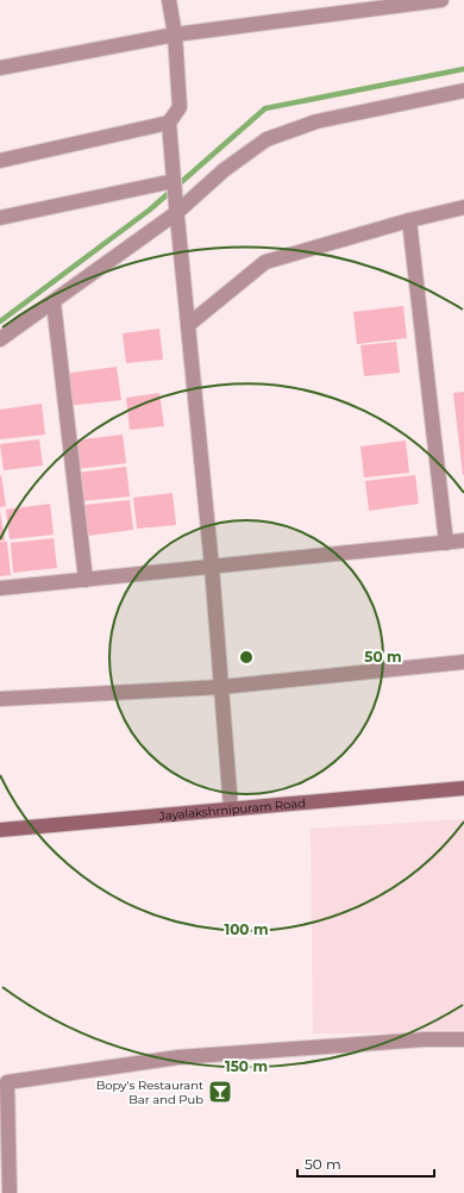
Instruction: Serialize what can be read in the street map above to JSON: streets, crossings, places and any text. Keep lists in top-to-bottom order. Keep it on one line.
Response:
{"streets":{"street":["Jayalakshmipuram Road"]},"places":{"bar":["Bopy's Restaurant Bar and Pub"]},"scale_bar":"50 m","rings":["50 m","100 m","150 m"]}
